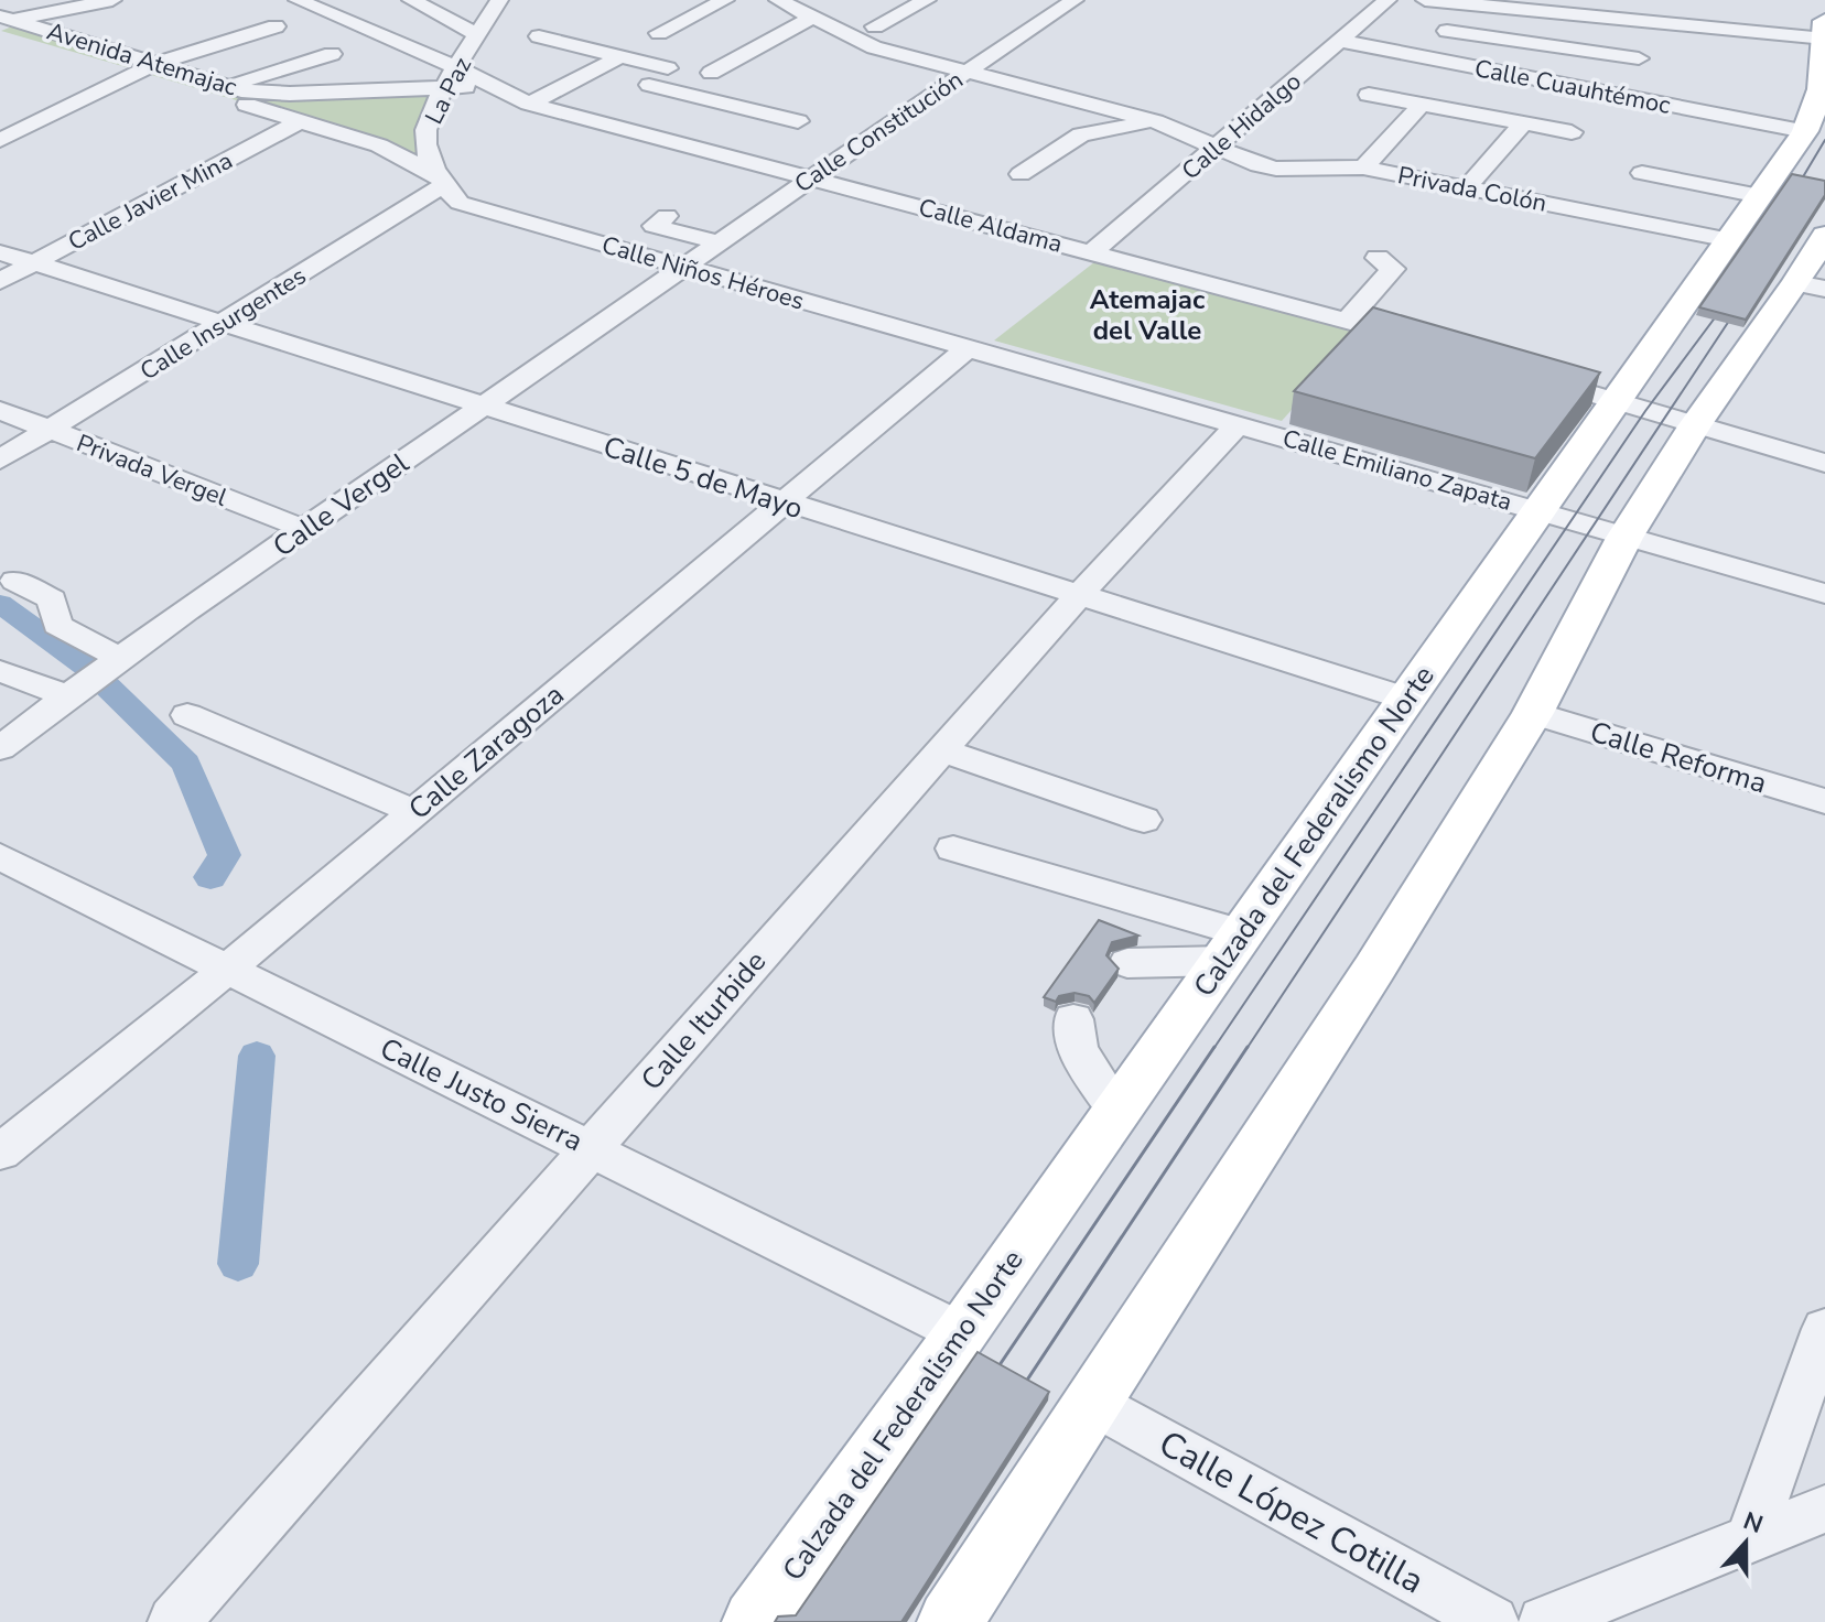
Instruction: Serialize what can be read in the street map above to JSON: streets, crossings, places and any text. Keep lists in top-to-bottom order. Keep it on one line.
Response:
{"streets":{"main road":["Calzada del Federalismo Norte"],"street":["Avenida Atemajac","Calle Cuauhtémoc","La Paz","Calle Hidalgo","Calle Constitución","Privada Colón","Calle Javier Mina","Calle Aldama","Calle Niños Héroes","Calle Insurgentes","Privada Vergel","Calle Emiliano Zapata","Calle 5 de Mayo","Calle Vergel","Calle Zaragoza","Calle Reforma","Calle Iturbide","Calle Justo Sierra","Calle López Cotilla"]},"crossings":[["Avenida Atemajac","La Paz"],["Avenida Atemajac","Calle Javier Mina"],["Avenida Atemajac","Calle Aldama"],["Avenida Atemajac","Calle Niños Héroes"],["Avenida Atemajac","Calle Insurgentes"],["Calle Cuauhtémoc","Calle Hidalgo"],["Calle Cuauhtémoc","Calzada del Federalismo Norte"],["La Paz","Calle Aldama"],["La Paz","Calle Niños Héroes"],["La Paz","Calle Insurgentes"],["Calle Hidalgo","Privada Colón"],["Calle Hidalgo","Calle Aldama"],["Calle Constitución","Privada Colón"],["Calle Constitución","Calle Aldama"],["Calle Constitución","Calle Niños Héroes"],["Calle Constitución","Calle Vergel"],["Privada Colón","Calzada del Federalismo Norte"],["Calle Javier Mina","Calle 5 de Mayo"],["Calle Niños Héroes","Calle Insurgentes"],["Calle Niños Héroes","Calle Emiliano Zapata"],["Calle Niños Héroes","Calle Vergel"],["Calle Niños Héroes","Calle Zaragoza"],["Calle Insurgentes","Privada Vergel"],["Calle Insurgentes","Calle 5 de Mayo"],["Privada Vergel","Calle Vergel"],["Calle Emiliano Zapata","Calle Zaragoza"],["Calle Emiliano Zapata","Calzada del Federalismo Norte"],["Calle Emiliano Zapata","Calle Iturbide"],["Calle 5 de Mayo","Calle Vergel"],["Calle 5 de Mayo","Calle Zaragoza"],["Calle 5 de Mayo","Calzada del Federalismo Norte"],["Calle 5 de Mayo","Calle Iturbide"],["Calle Zaragoza","Calle Justo Sierra"],["Calzada del Federalismo Norte","Calle Justo Sierra"],["Calle Iturbide","Calle Justo Sierra"]],"districts":["Atemajac del Valle"],"north":"top"}
